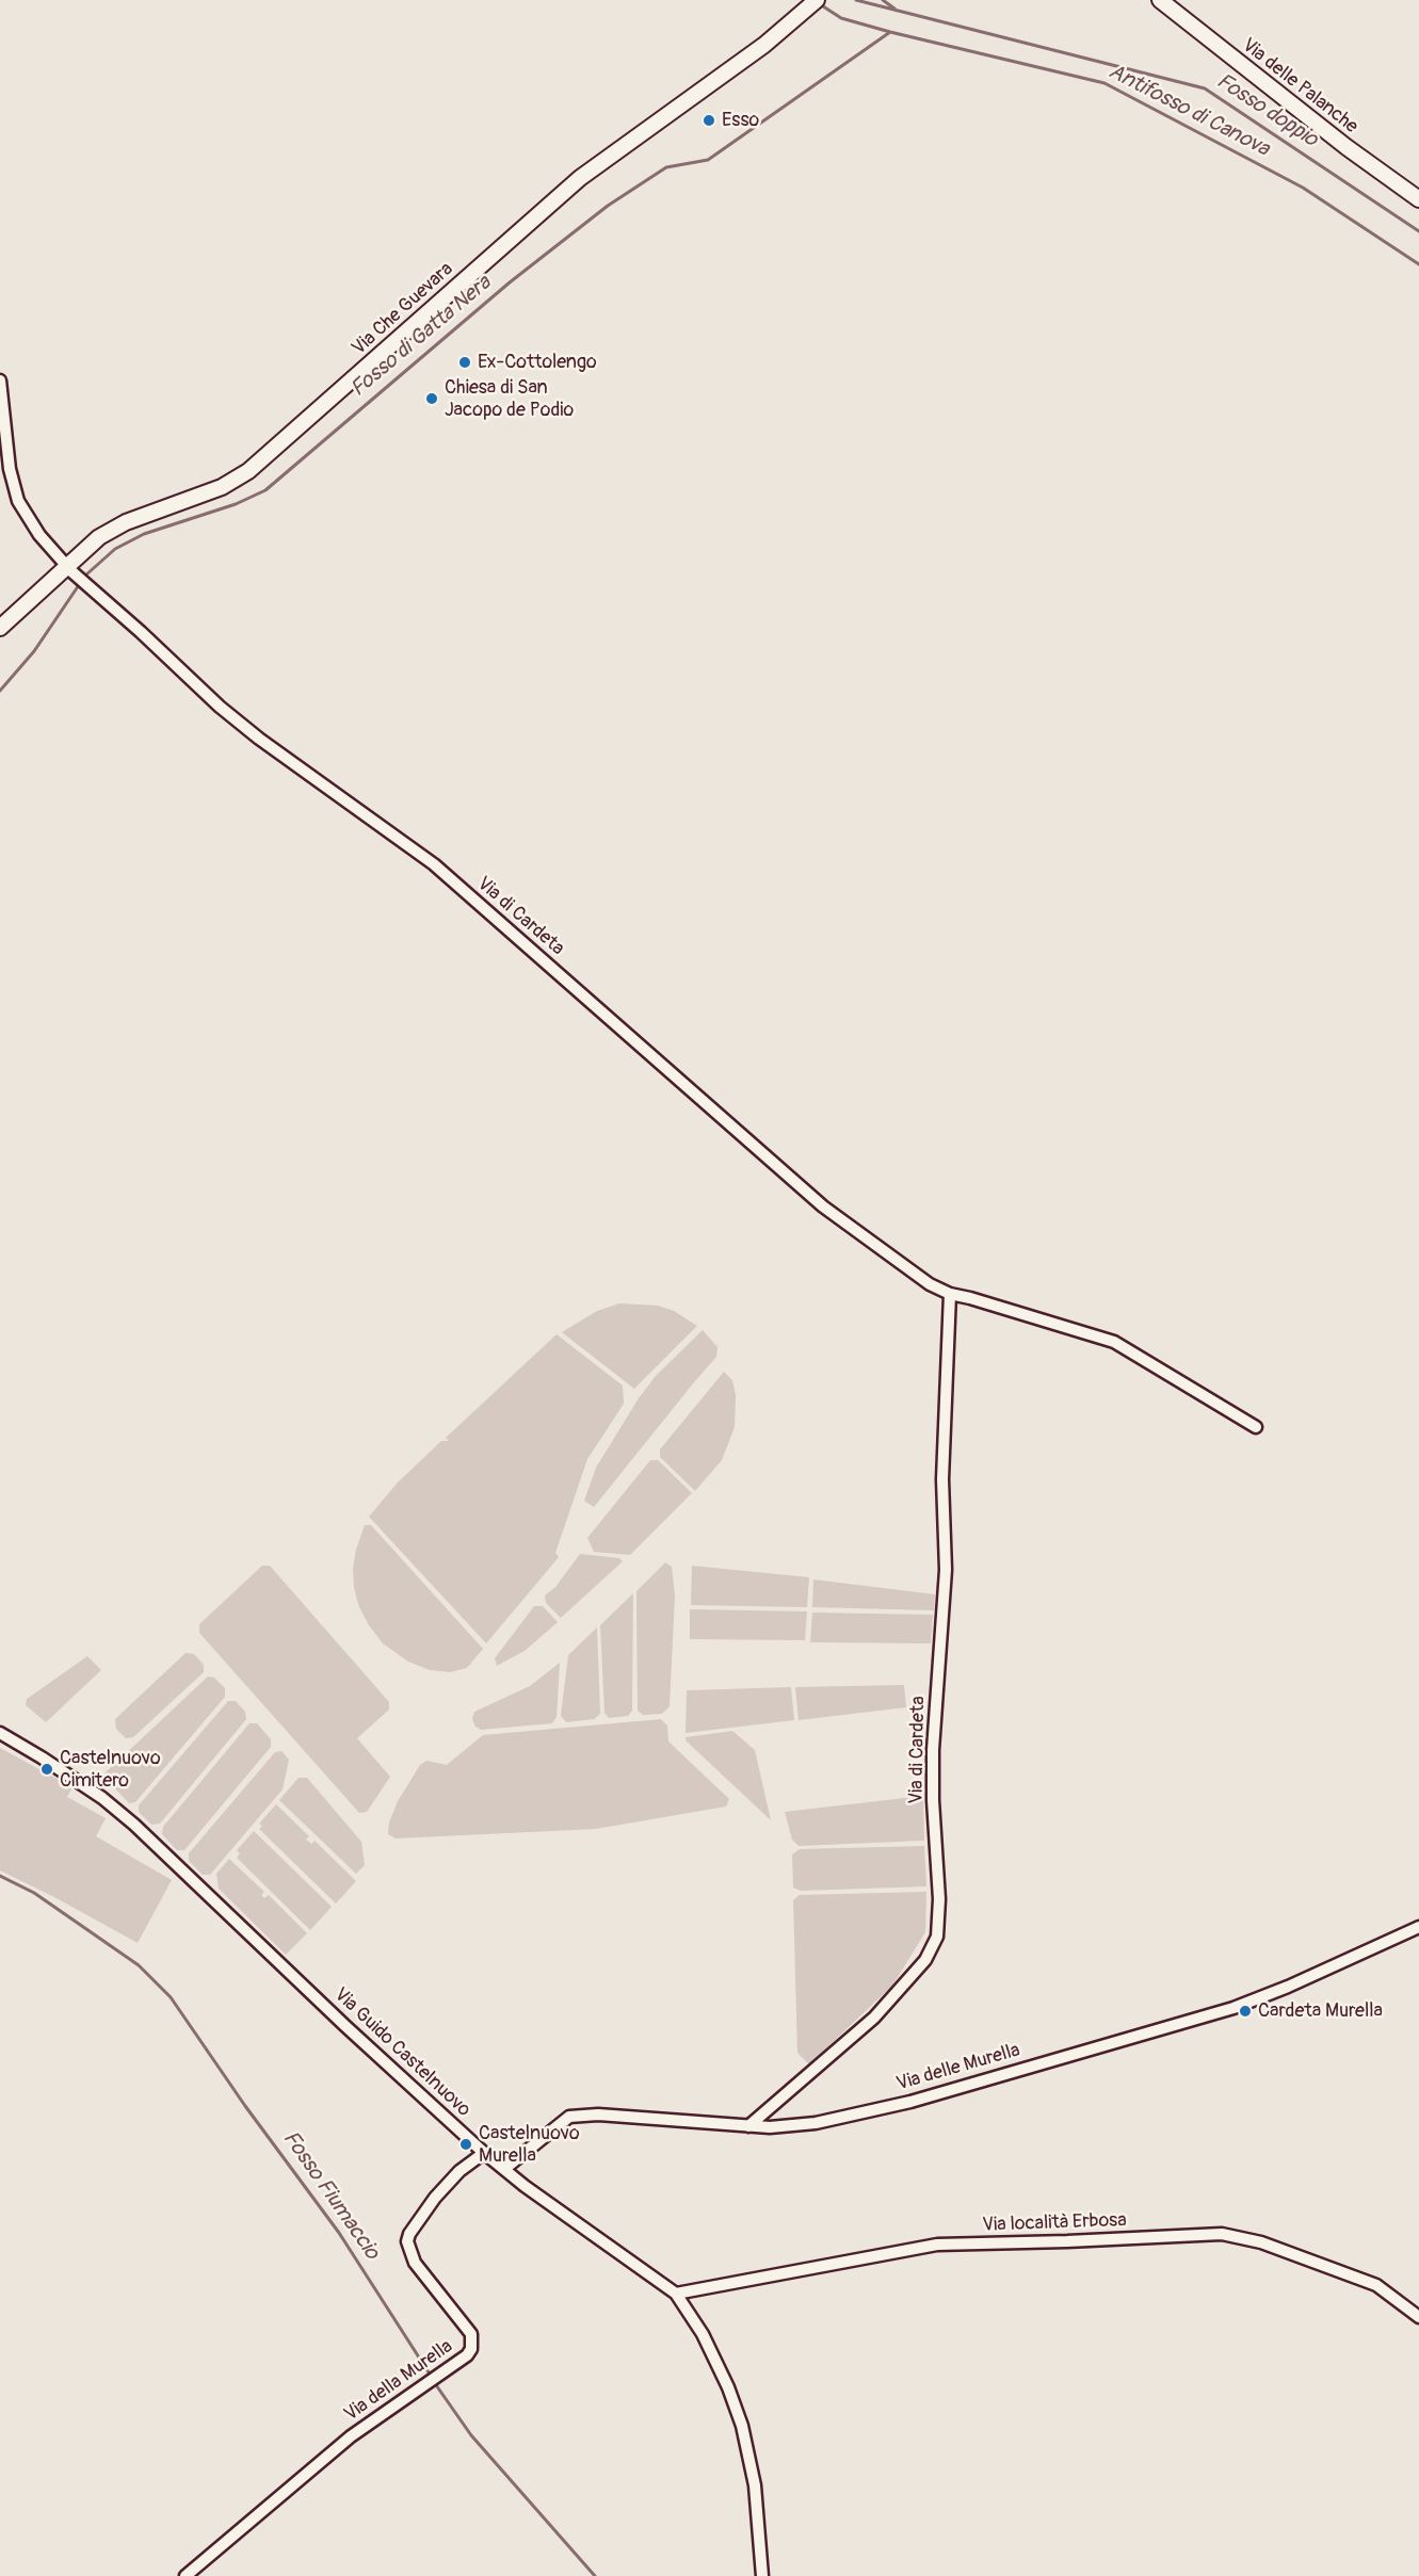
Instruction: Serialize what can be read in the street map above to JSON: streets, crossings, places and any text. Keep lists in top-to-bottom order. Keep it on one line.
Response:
{"streets":{"main road":["Via delle Palanche","Via Che Guevara"],"street":["Via di Cardeta","Via Guido Castelnuovo","Via delle Murella","Via località Erbosa","Via della Murella"]},"crossings":[["Via Che Guevara","Via di Cardeta"],["Via di Cardeta","Via delle Murella"],["Via Guido Castelnuovo","Via delle Murella"],["Via Guido Castelnuovo","Via località Erbosa"],["Via Guido Castelnuovo","Via della Murella"]],"water":["Antifosso di Canova","Fosso doppio","Fosso di Gatta Nera","Fosso Fiumaccio"],"places":["Esso","Ex-Cottolengo","Chiesa di San Jacopo de Podio","Castelnuovo Cimitero","Cardeta Murella","Castelnuovo Murella"]}
